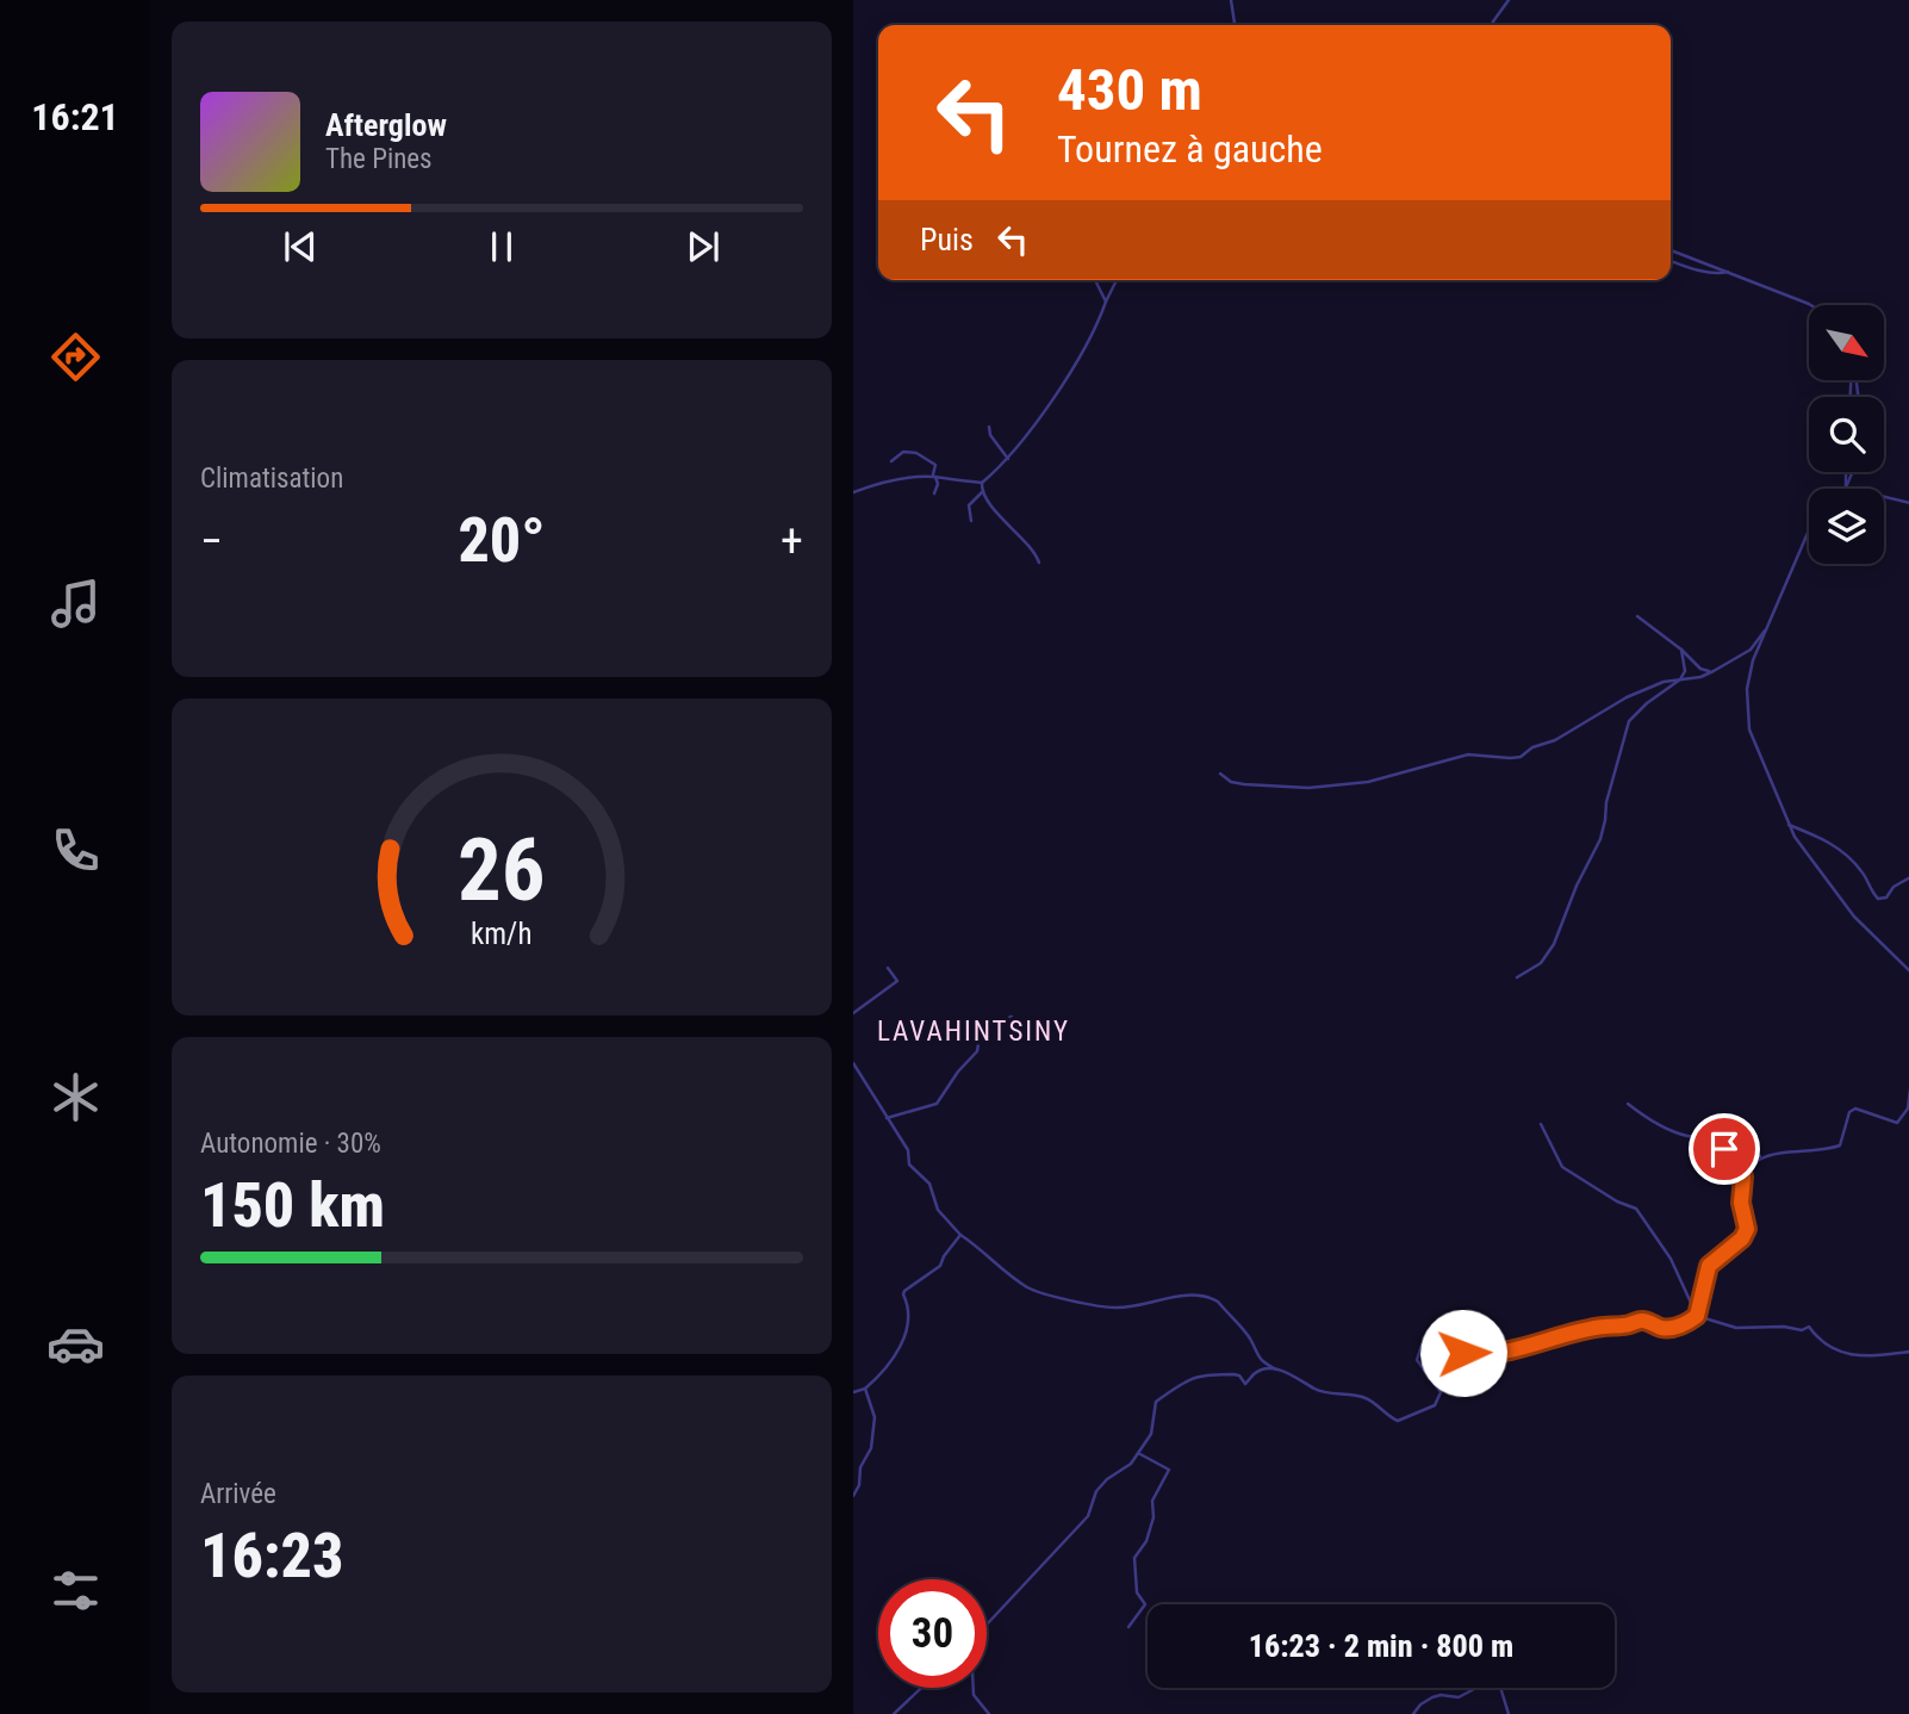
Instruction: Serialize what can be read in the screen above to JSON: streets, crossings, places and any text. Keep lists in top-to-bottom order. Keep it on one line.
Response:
{"districts":["LAVAHINTSINY"],"north":"bottom right","page":{"tabs":"16:21","turn":["430 m","Tournez à gauche"],"song":["Afterglow","The Pines"],"then":"Puis","tile":["Climatisation",["Autonomie · 30%","150 km"],["Arrivée","16:23"]],"heat":["−","20°","+"],"limit":"30","trip":"16:23 · 2 min · 800 m","gauge":["26","km/h"]}}
